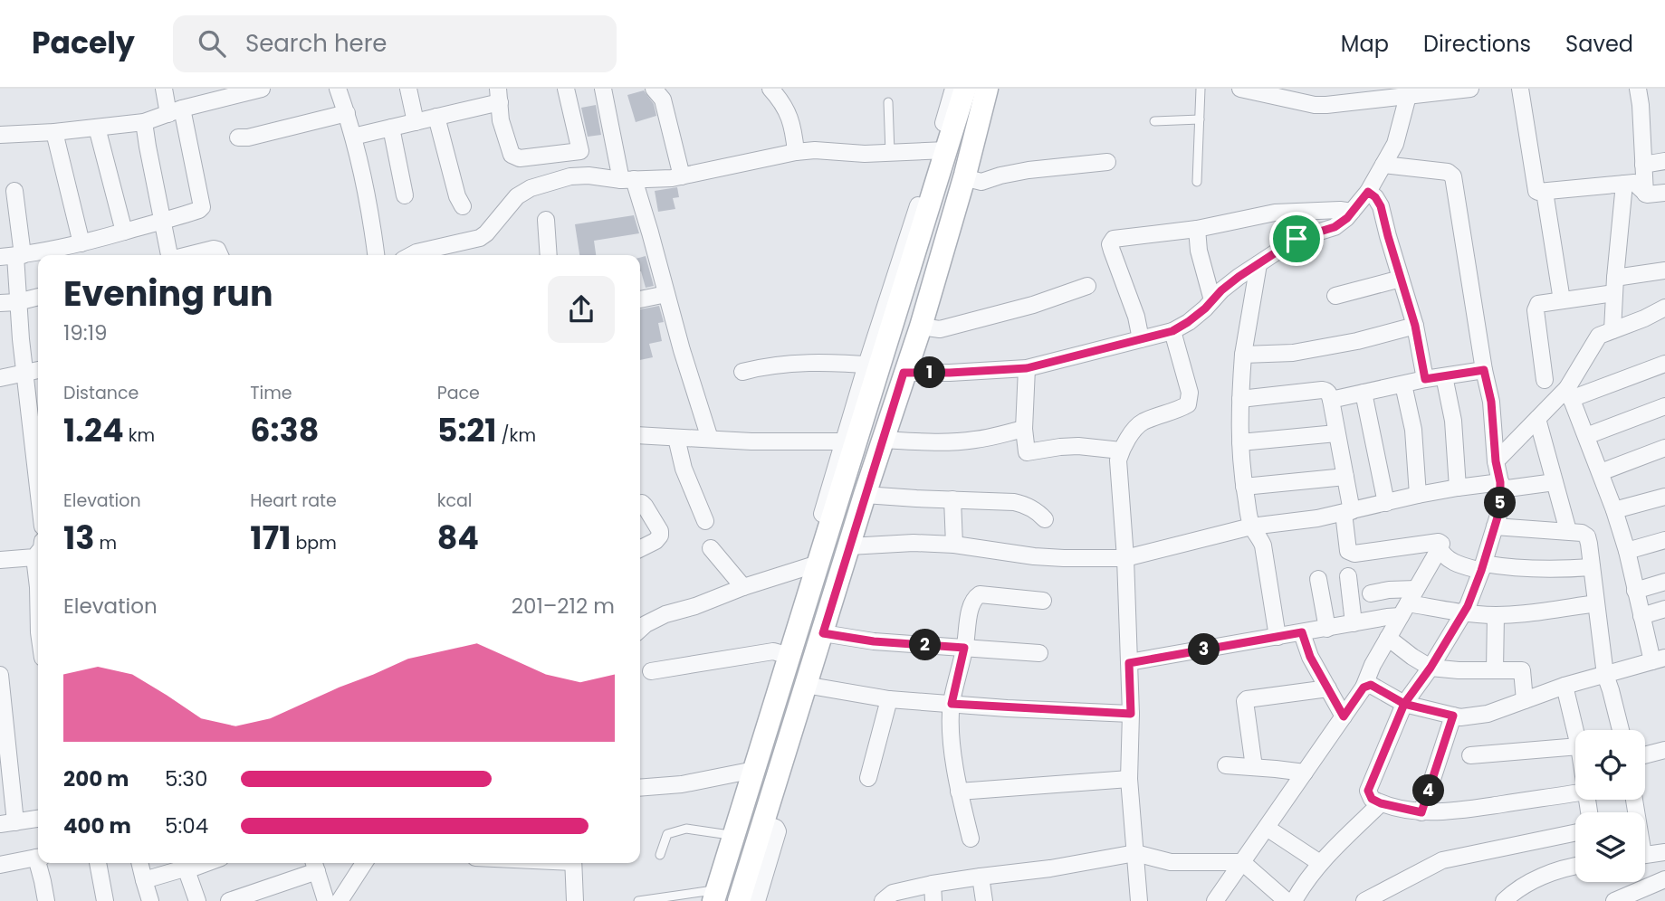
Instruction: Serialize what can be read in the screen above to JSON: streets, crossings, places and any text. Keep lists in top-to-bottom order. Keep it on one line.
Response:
{"page":{"header":"Pacely","search":"Search here","nav":["Map","Directions","Saved"],"heading":["Evening run","19:19"],"pins":["1","5","2","3","4"],"stats":[["Distance","1.24 km"],["Time","6:38"],["Pace","5:21 /km"],["Elevation","13 m"],["Heart rate","171 bpm"],["kcal","84"]],"chart":["Elevation","201–212 m"],"list":[{"name":"200 m","note":"5:30"},{"name":"400 m","note":"5:04"}]}}
